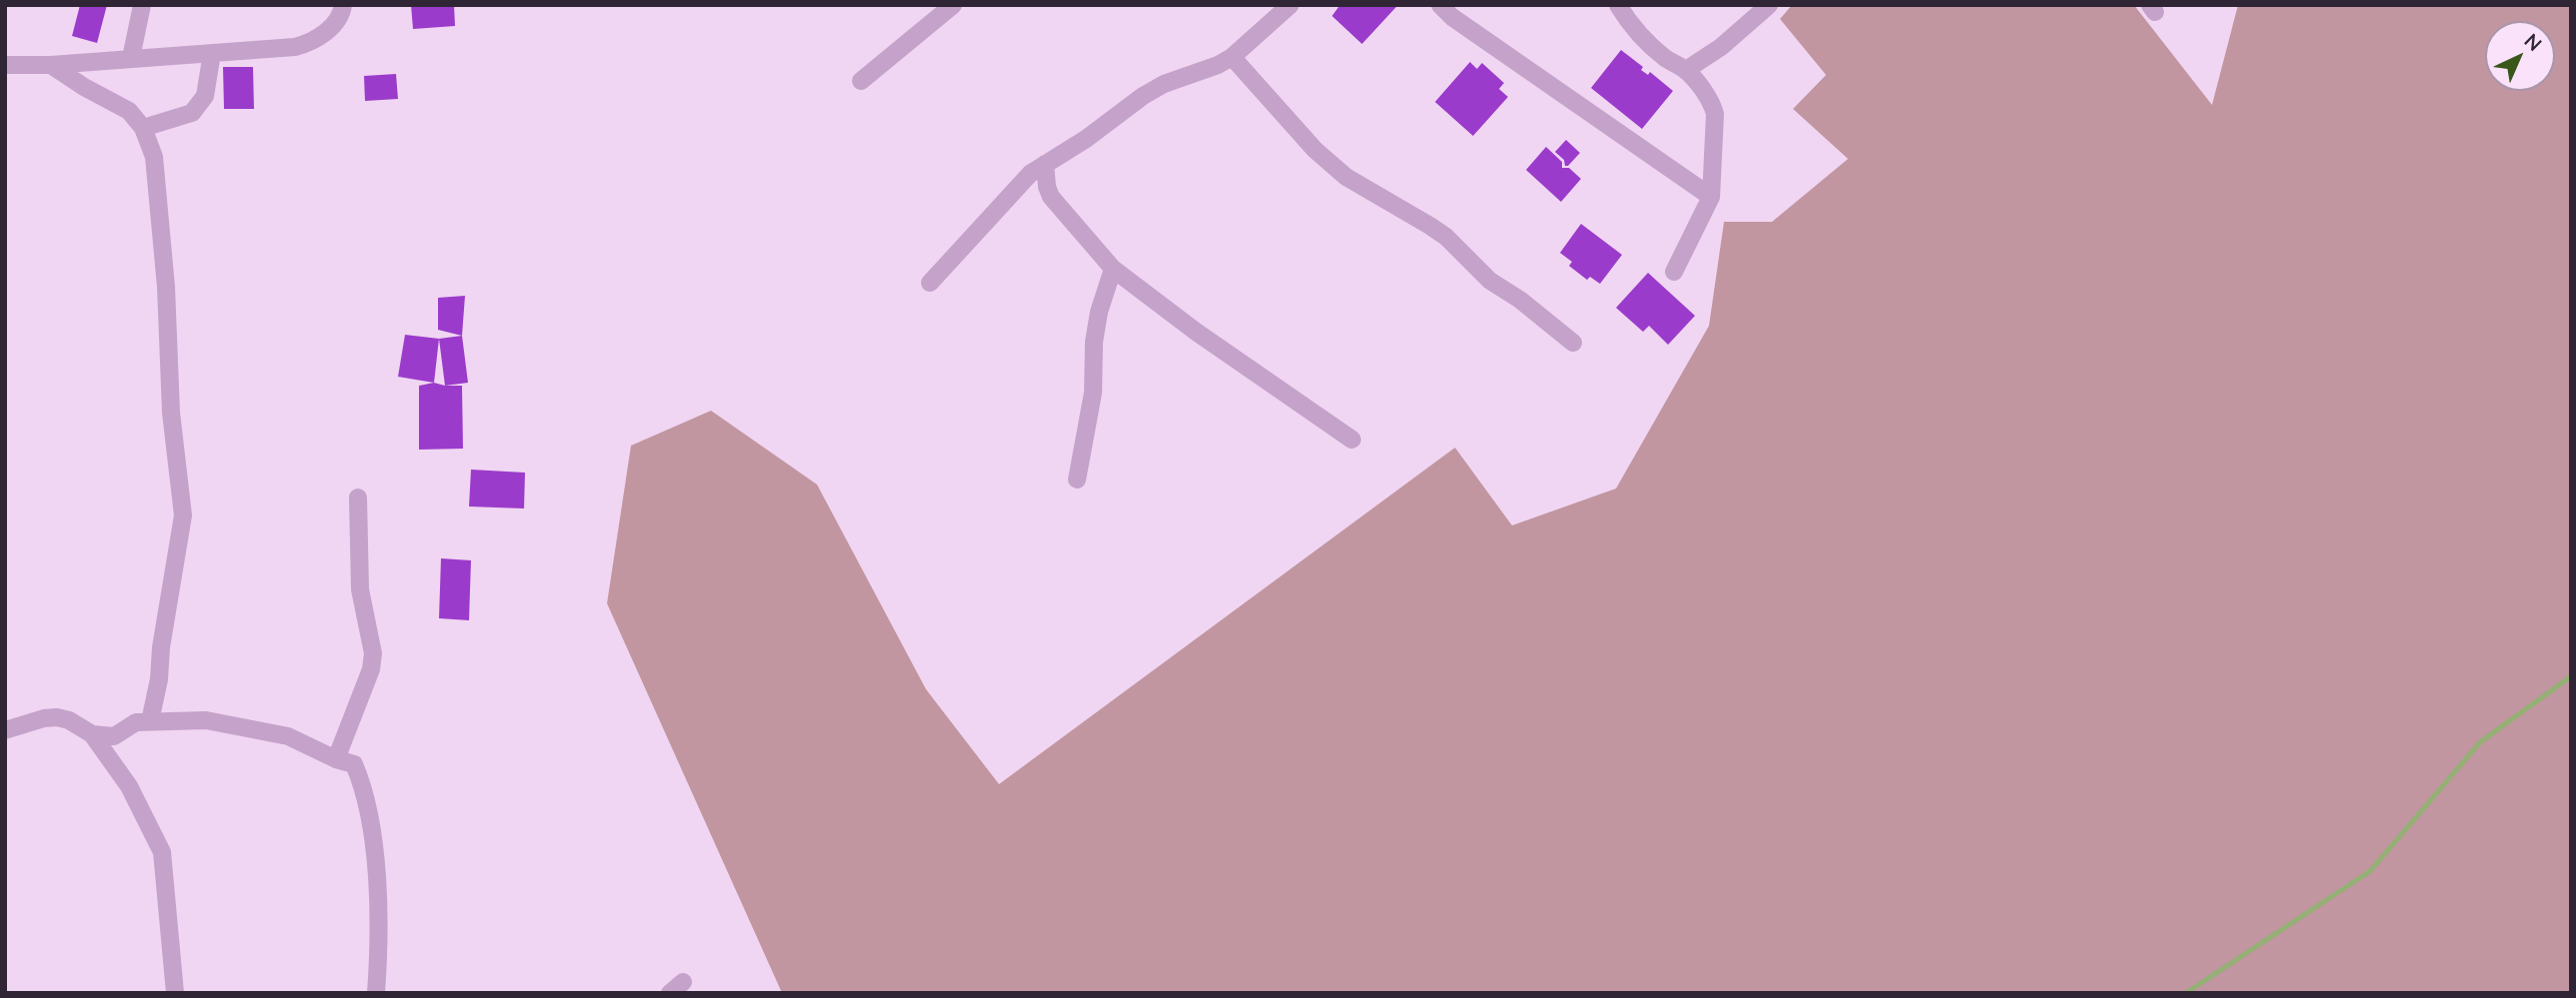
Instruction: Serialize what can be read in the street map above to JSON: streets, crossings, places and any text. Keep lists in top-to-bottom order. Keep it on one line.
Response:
{"north":"top right"}
